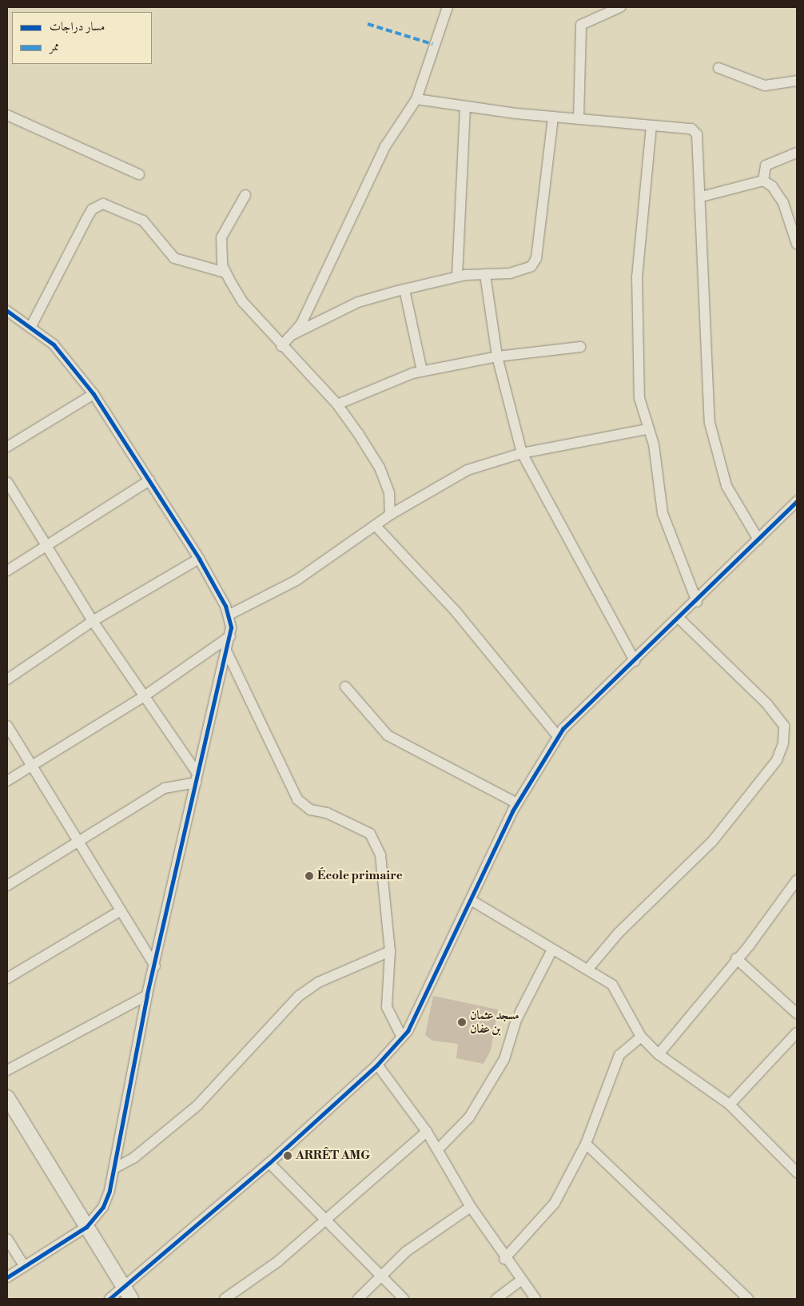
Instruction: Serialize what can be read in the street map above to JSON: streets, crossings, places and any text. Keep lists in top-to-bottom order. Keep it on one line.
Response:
{"places":["École primaire","مسجد عثمان بن عفان","ARRÊT AMG"],"legend":["مسار دراجات","ممر"]}
